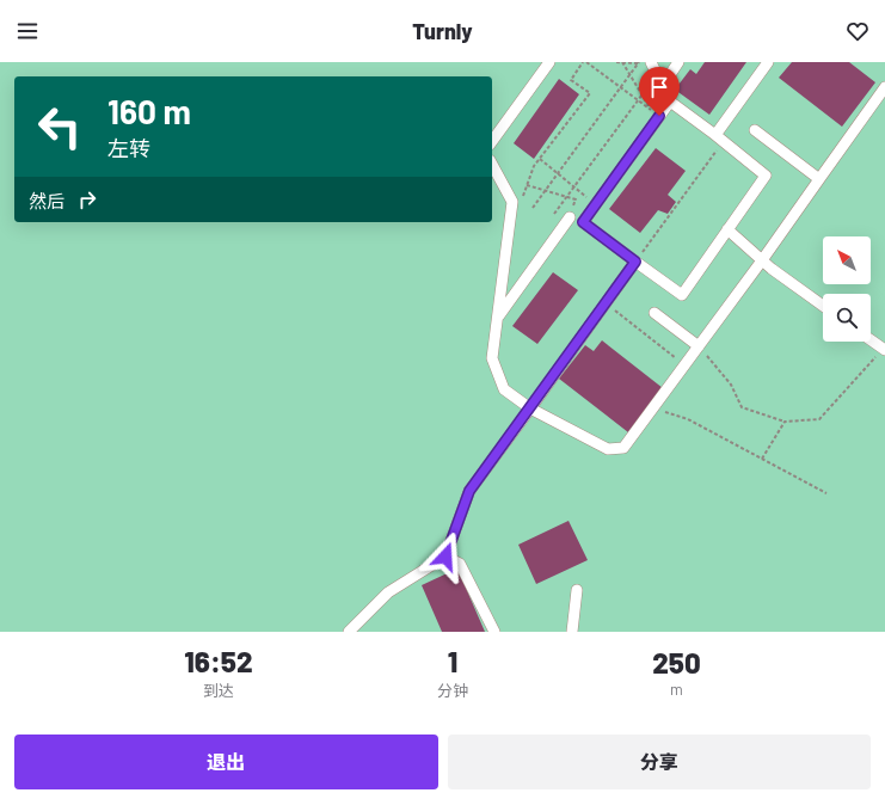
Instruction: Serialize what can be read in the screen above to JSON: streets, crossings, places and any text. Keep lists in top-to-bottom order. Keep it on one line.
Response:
{"north":"top left","page":{"header":"Turnly","turn":["160 m","左转"],"then":"然后","eta":["16:52","到达","1","分钟","250","m"],"buttons":["退出","分享"]}}
